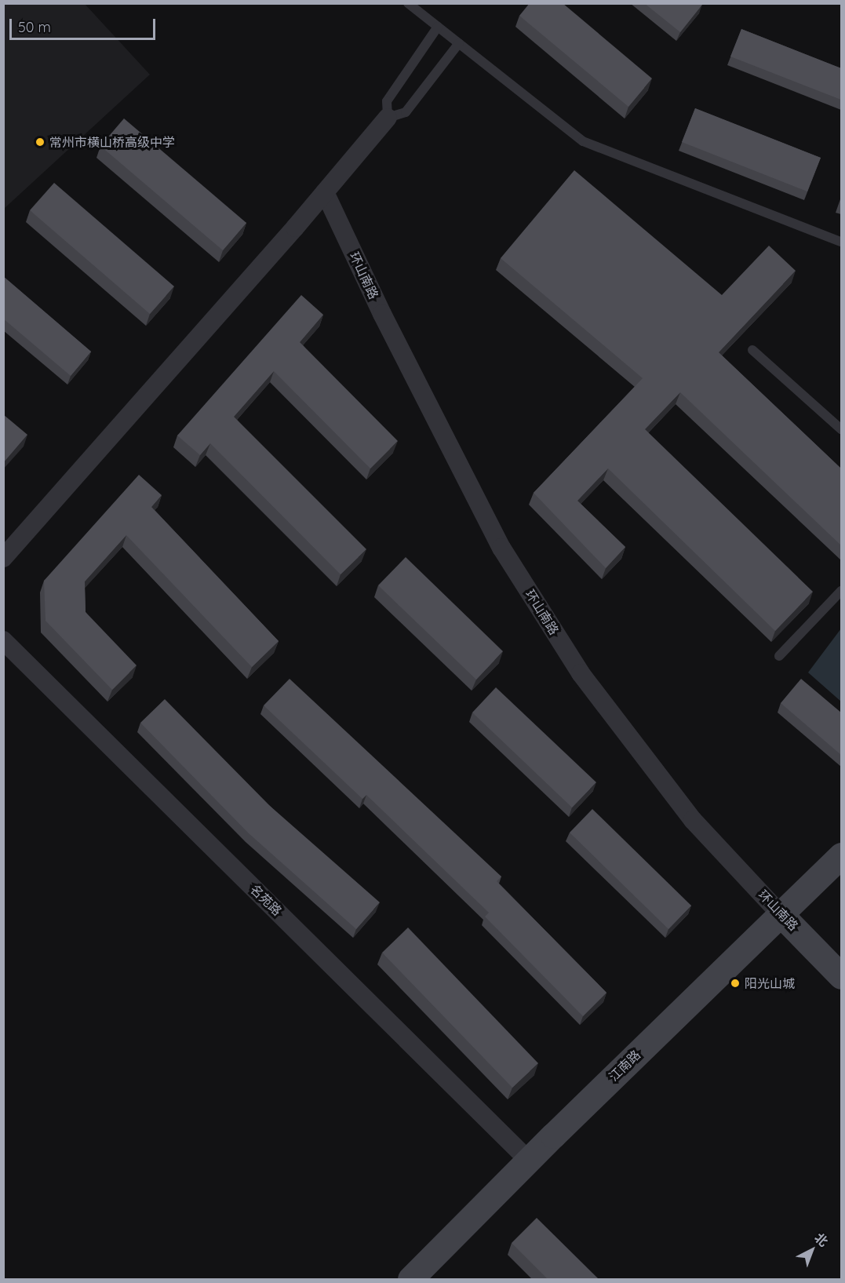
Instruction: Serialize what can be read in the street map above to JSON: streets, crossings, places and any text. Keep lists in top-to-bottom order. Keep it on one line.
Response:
{"streets":{"main road":["环山南路","江南路"],"street":["名苑路"]},"crossings":[["环山南路","江南路"],["名苑路","江南路"]],"places":["常州市横山桥高级中学","阳光山城"],"scale_bar":"50 m","north":"top right"}
